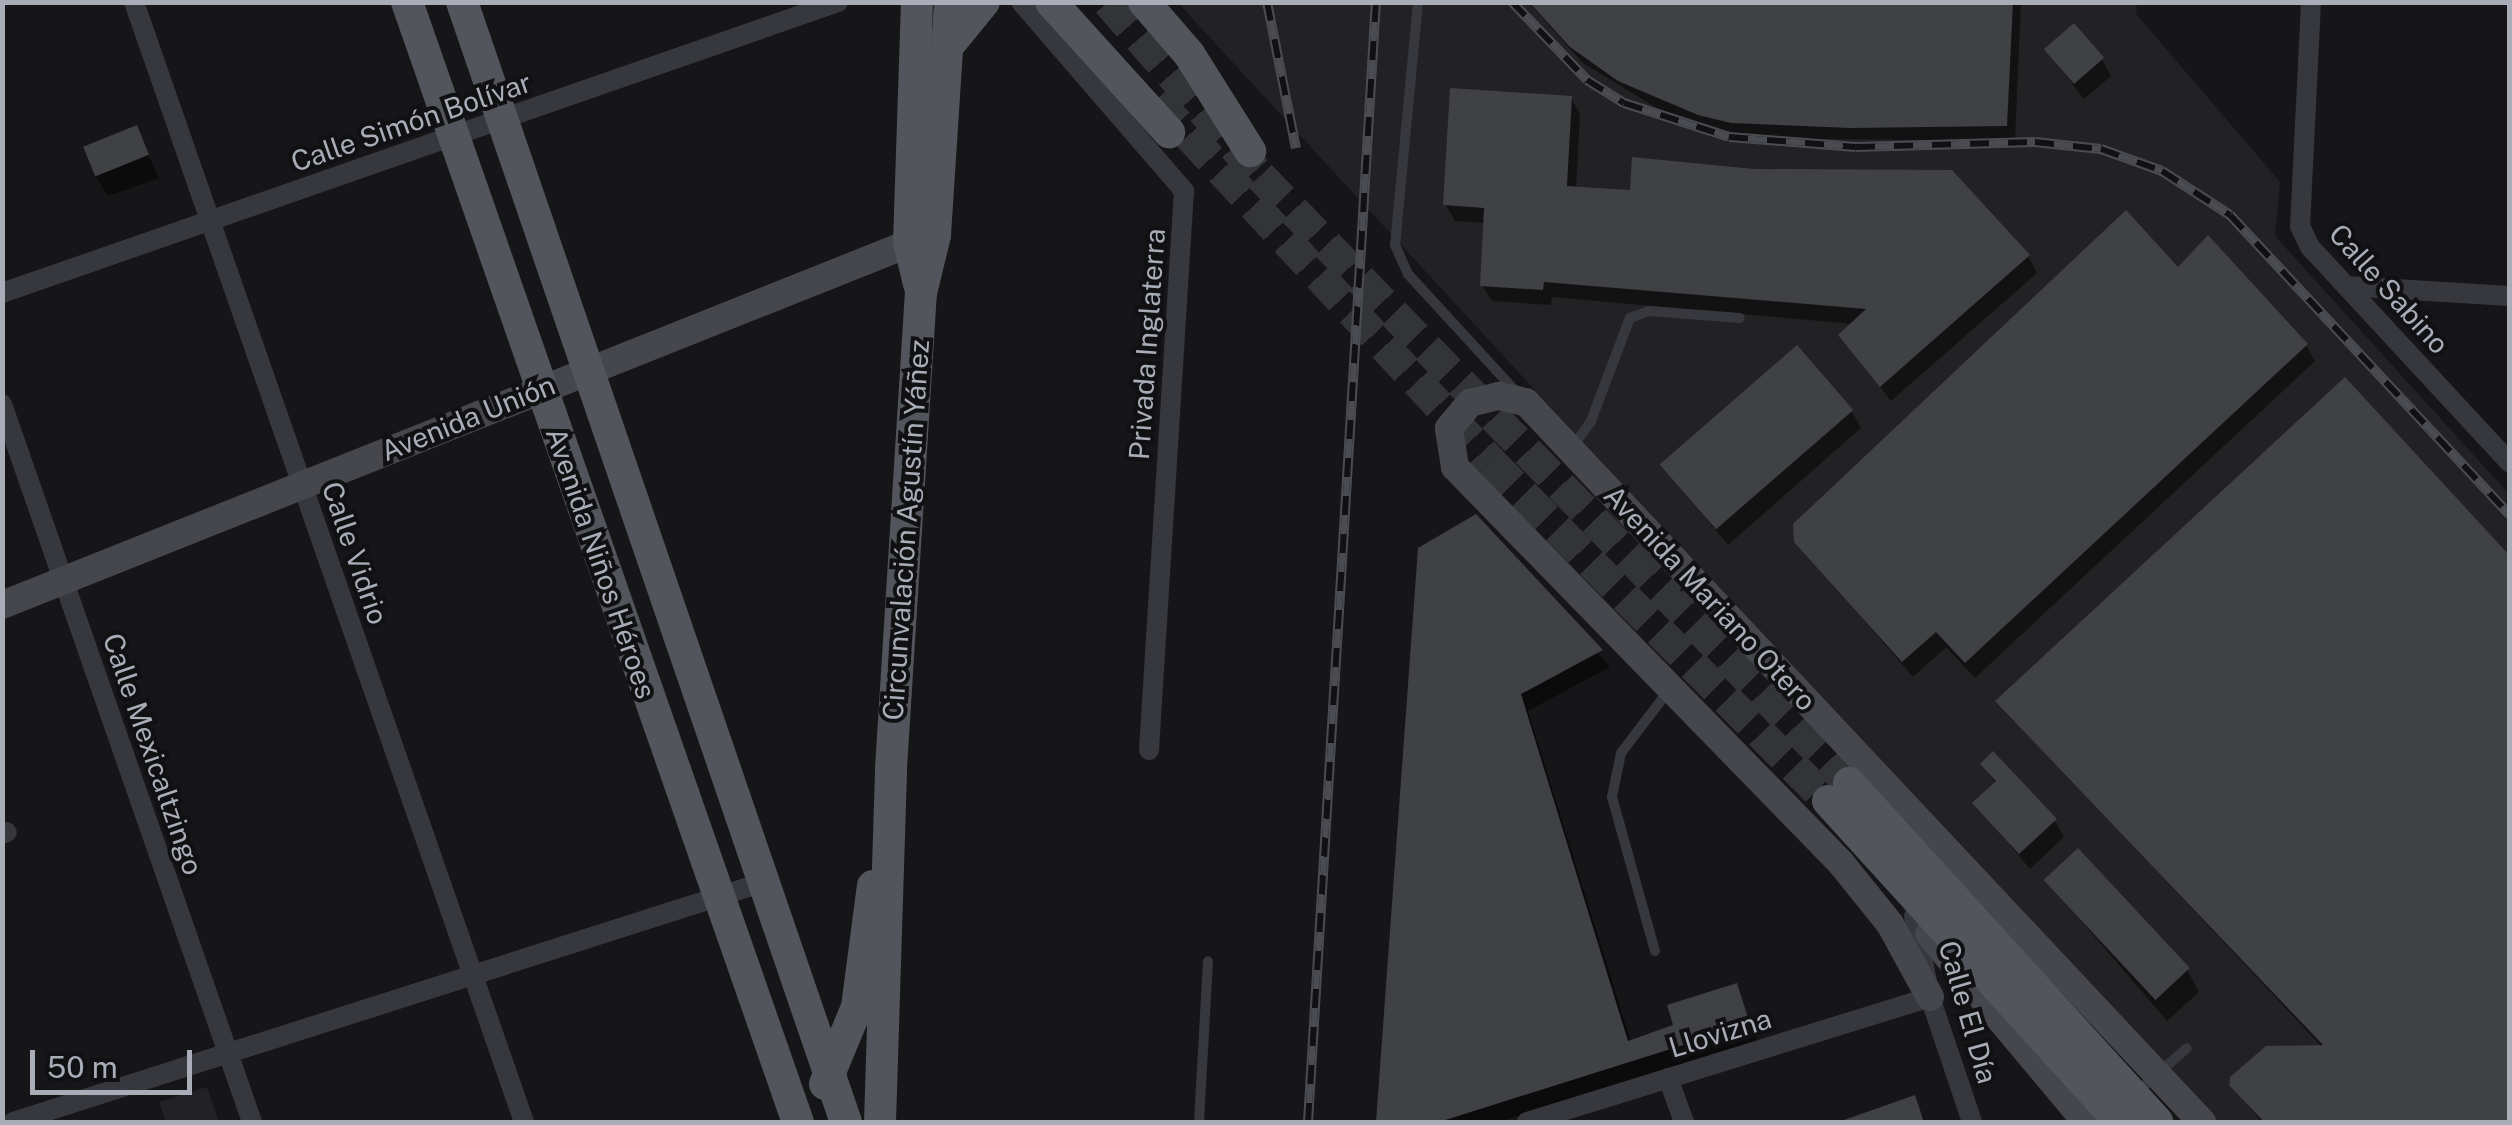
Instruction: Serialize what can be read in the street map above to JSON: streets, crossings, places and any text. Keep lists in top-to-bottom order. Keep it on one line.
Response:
{"streets":{"main road":["Avenida Unión","Circunvalación Agustín Yáñez","Avenida Niños Héroes","Avenida Mariano Otero"],"street":["Calle Simón Bolívar","Calle Sabino","Privada Inglaterra","Calle Vidrio","Calle Mexicaltzingo","Calle El Día","Llovizna"]},"crossings":[["Calle Simón Bolívar","Calle Vidrio"],["Calle Simón Bolívar","Avenida Niños Héroes"],["Avenida Unión","Circunvalación Agustín Yáñez"],["Avenida Unión","Calle Vidrio"],["Avenida Unión","Avenida Niños Héroes"],["Avenida Unión","Calle Mexicaltzingo"],["Circunvalación Agustín Yáñez","Avenida Niños Héroes"],["Calle El Día","Llovizna"]],"scale_bar":"50 m"}
